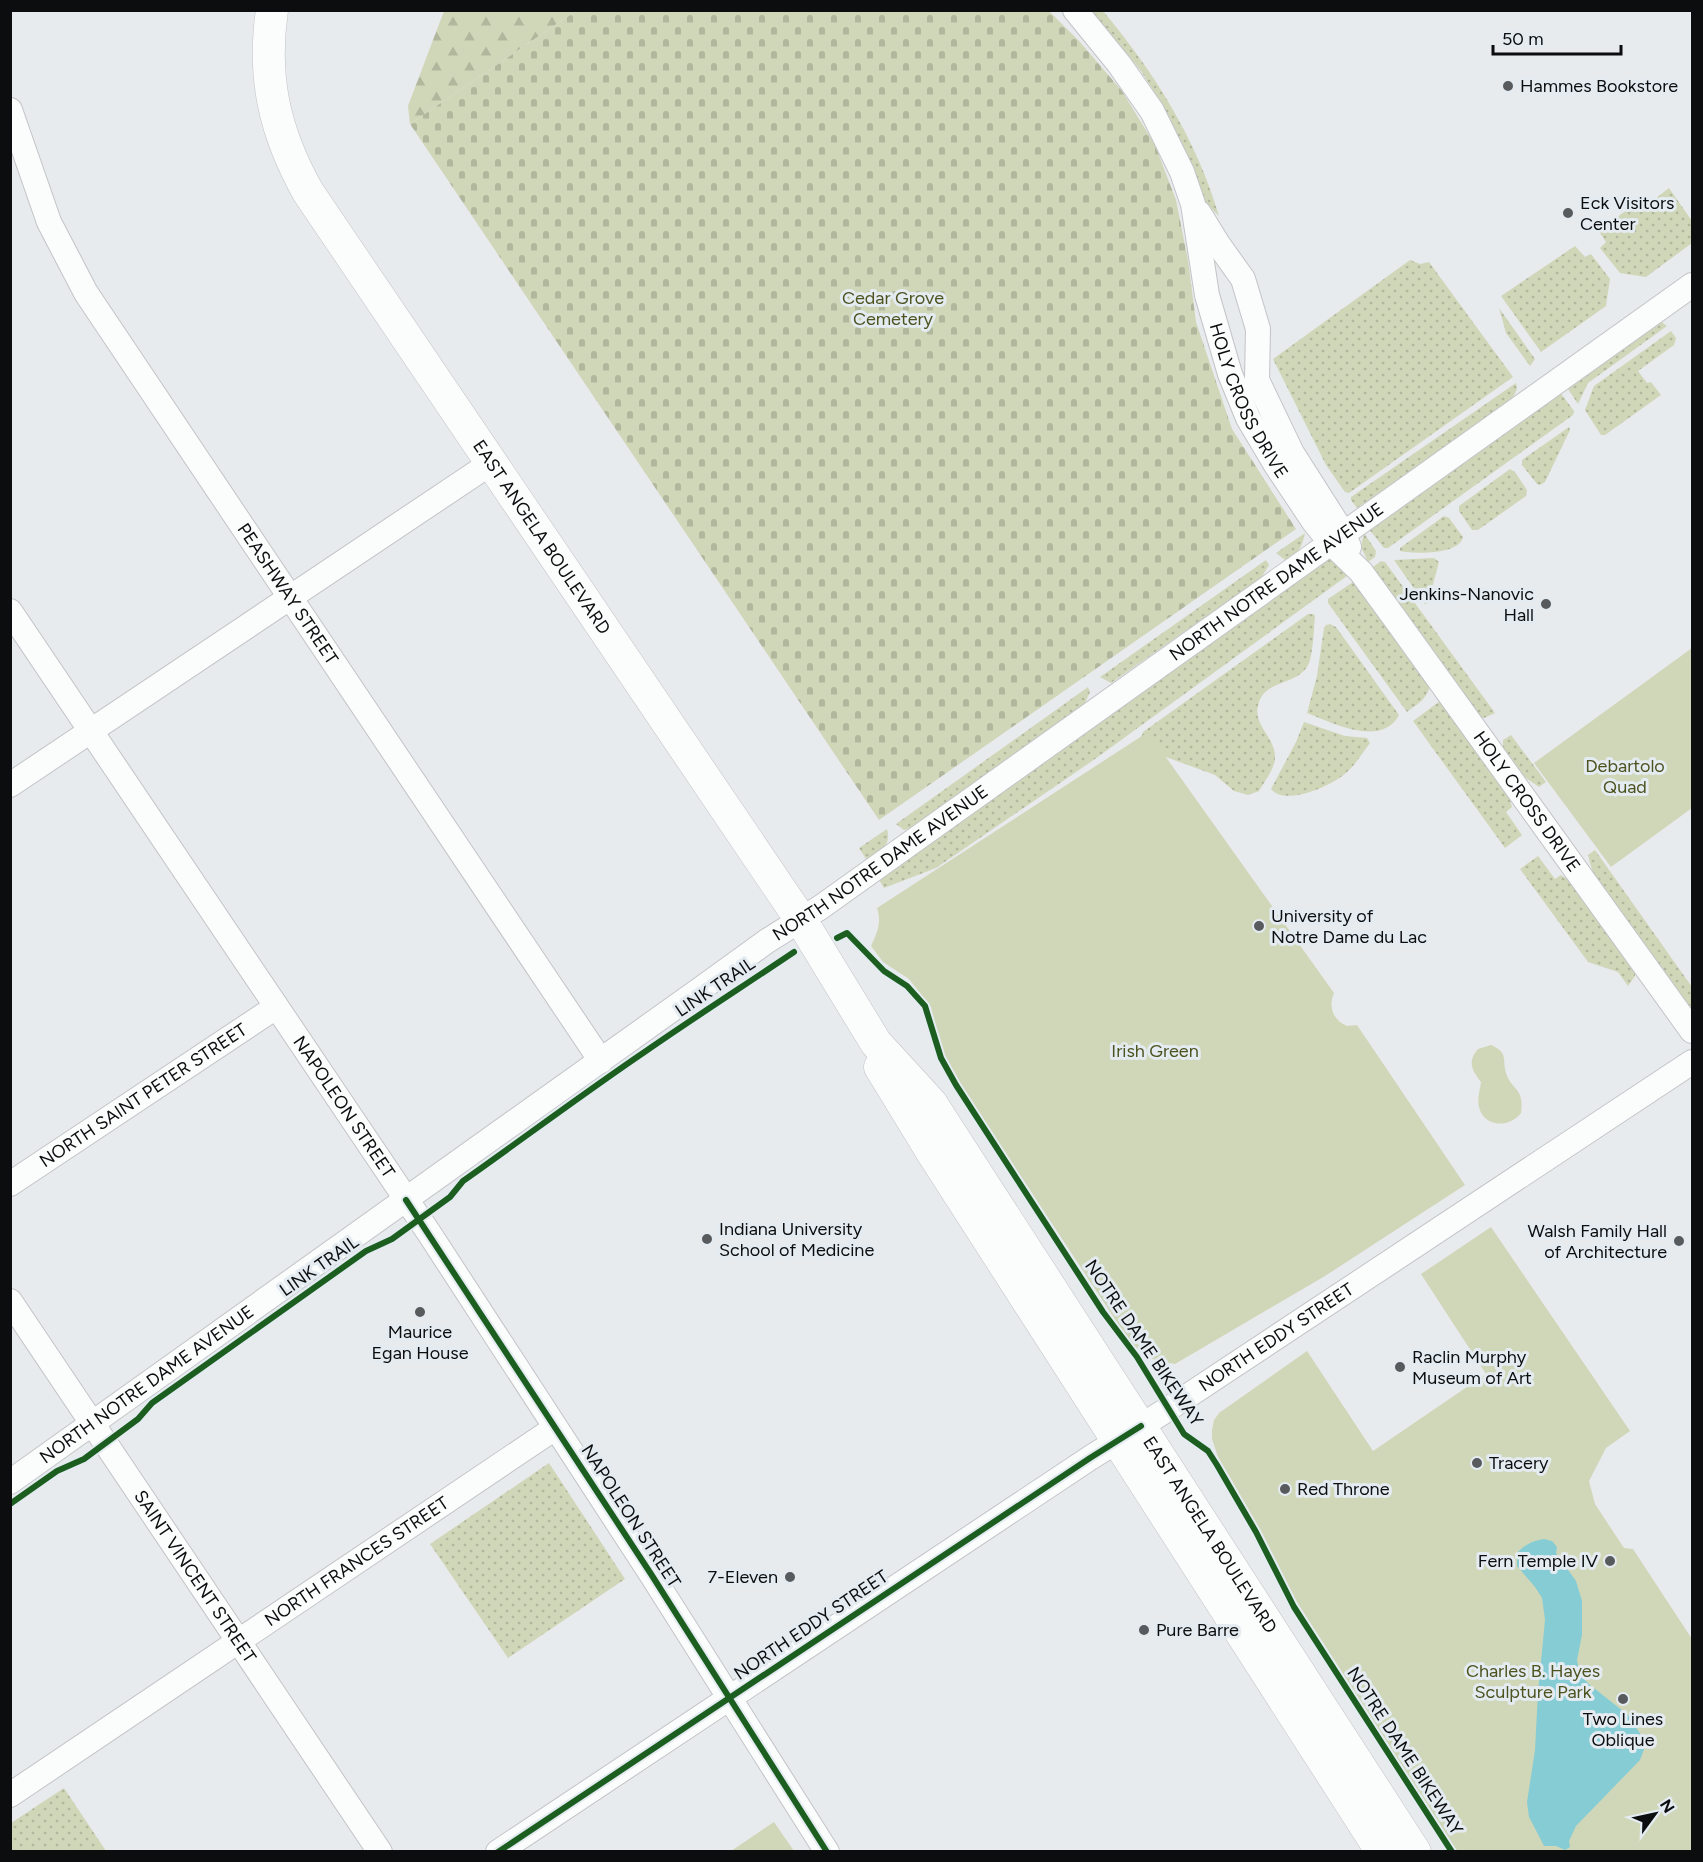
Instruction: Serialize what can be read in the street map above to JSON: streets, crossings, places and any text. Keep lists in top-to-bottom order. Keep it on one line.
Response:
{"streets":{"main road":["EAST ANGELA BOULEVARD"],"street":["HOLY CROSS DRIVE","NORTH NOTRE DAME AVENUE","PEASHWAY STREET","NORTH SAINT PETER STREET","NAPOLEON STREET","NORTH EDDY STREET","NORTH FRANCES STREET","SAINT VINCENT STREET"],"cycle path":["LINK TRAIL","NOTRE DAME BIKEWAY"]},"crossings":[["HOLY CROSS DRIVE","NORTH NOTRE DAME AVENUE"],["EAST ANGELA BOULEVARD","NORTH NOTRE DAME AVENUE"],["EAST ANGELA BOULEVARD","NORTH EDDY STREET"],["NORTH NOTRE DAME AVENUE","PEASHWAY STREET"],["NORTH NOTRE DAME AVENUE","NAPOLEON STREET"],["NORTH NOTRE DAME AVENUE","SAINT VINCENT STREET"],["NORTH SAINT PETER STREET","NAPOLEON STREET"],["NAPOLEON STREET","NORTH EDDY STREET"],["NAPOLEON STREET","NORTH FRANCES STREET"],["NORTH FRANCES STREET","SAINT VINCENT STREET"]],"parks":["Cedar Grove Cemetery","Debartolo Quad","Irish Green","Charles B. Hayes Sculpture Park"],"places":["Hammes Bookstore","Eck Visitors Center","Jenkins-Nanovic Hall","University of Notre Dame du Lac","Indiana University School of Medicine","Walsh Family Hall of Architecture","Maurice Egan House","Raclin Murphy Museum of Art","Tracery","Red Throne","Fern Temple IV","7-Eleven","Pure Barre","Two Lines Oblique"],"scale_bar":"50 m","north":"top right"}
